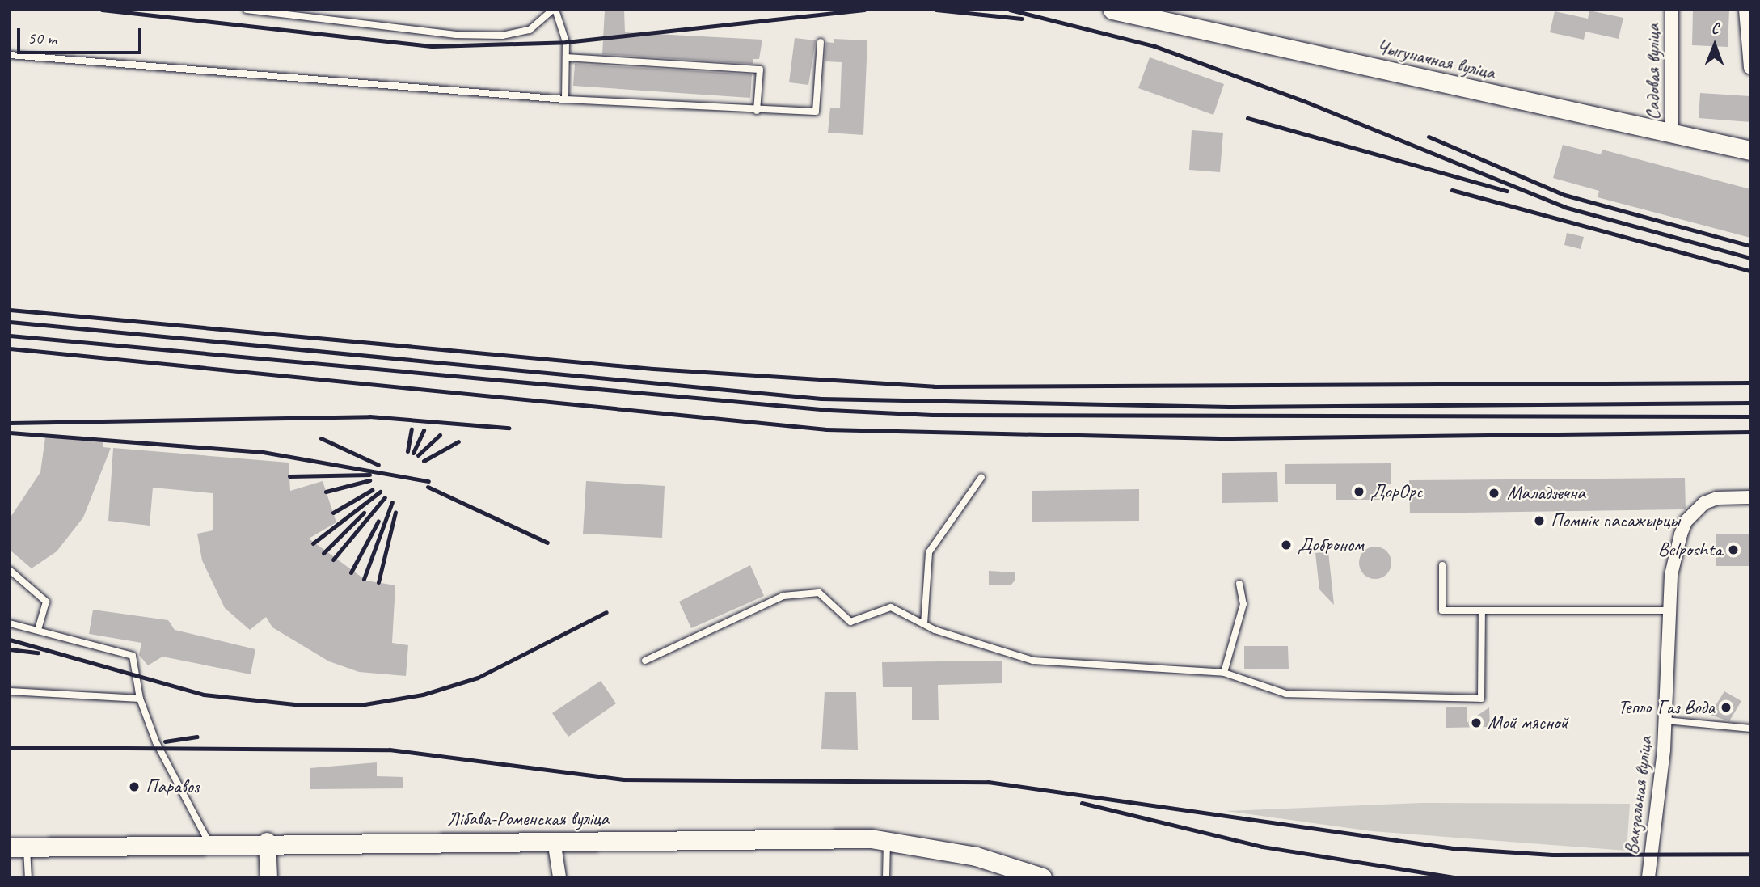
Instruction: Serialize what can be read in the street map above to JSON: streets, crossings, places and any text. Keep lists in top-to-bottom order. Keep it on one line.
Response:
{"streets":{"main road":["Чыгуначная вуліца","Лібава-Роменская вуліца"],"street":["Садовая вуліца","Вакзальная вуліца"]},"crossings":[["Чыгуначная вуліца","Садовая вуліца"]],"places":["ДорОрс","Маладзечна","Помнік пасажырцы","Доброном","Belposhta","Тепло Газ Вода","Мой мясной","Паравоз"],"scale_bar":"50 m","north":"top"}
